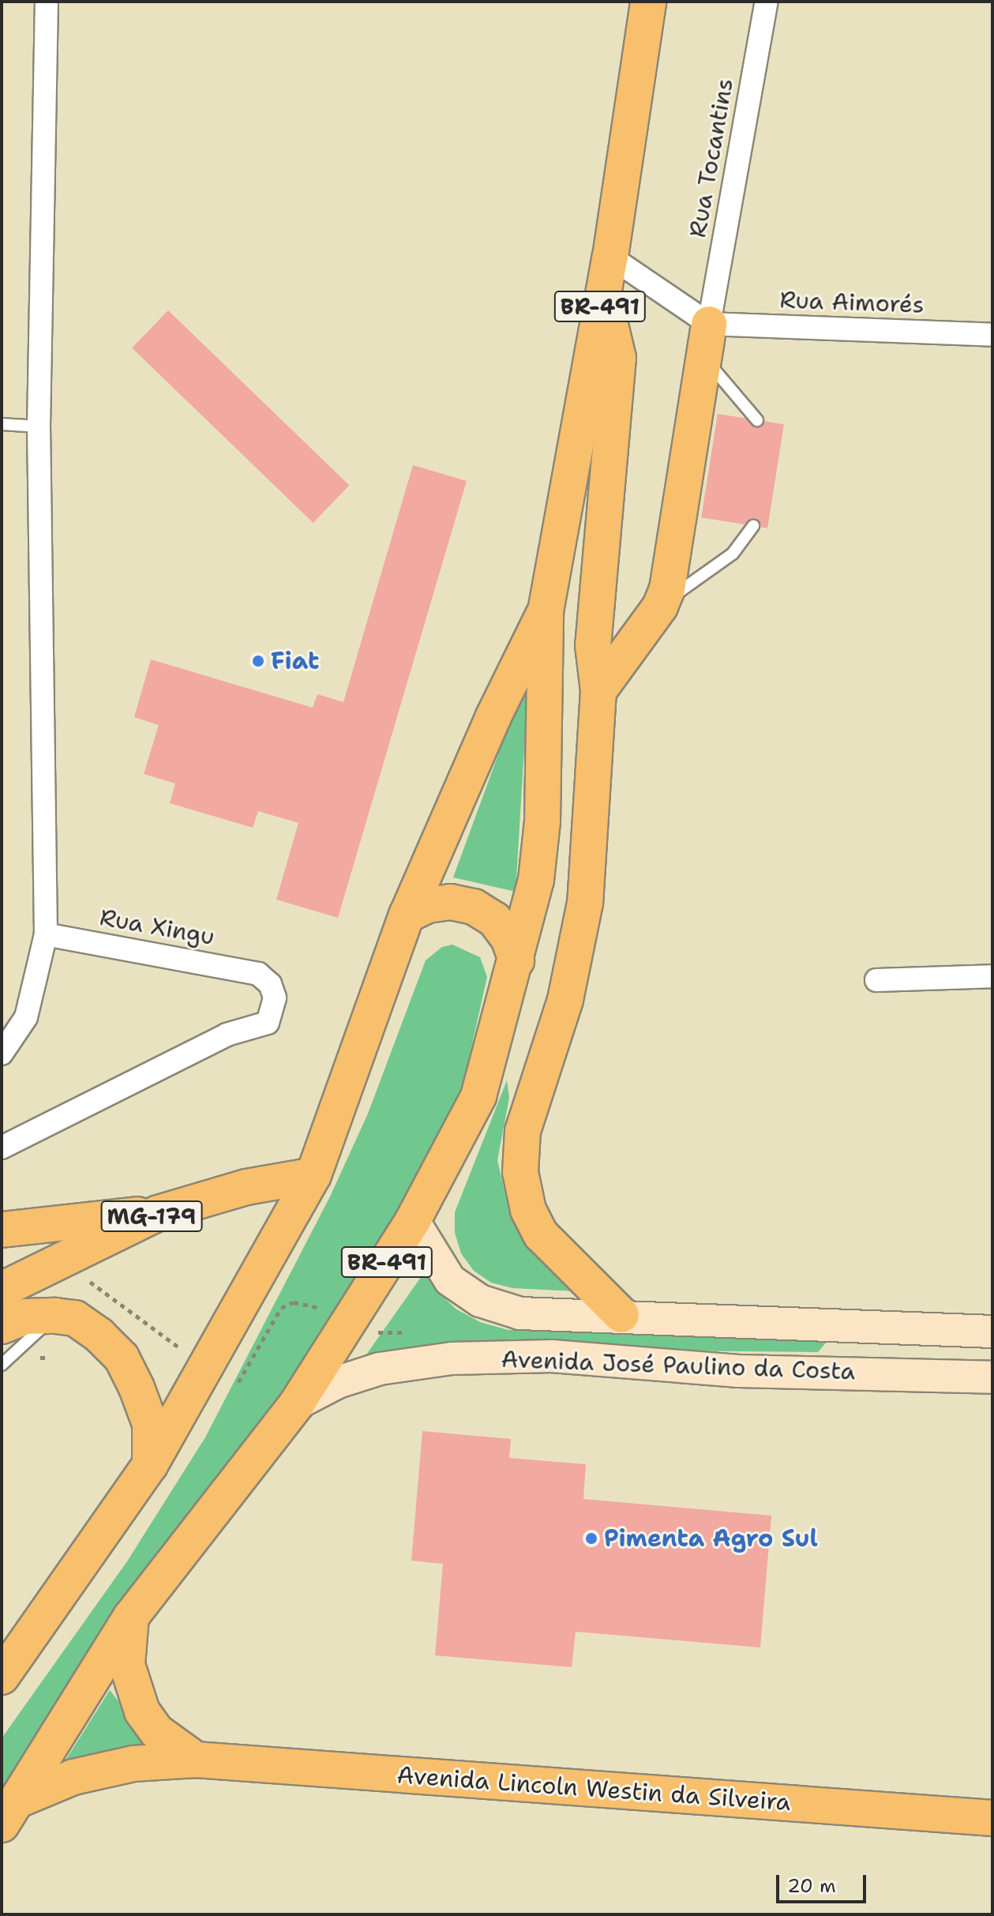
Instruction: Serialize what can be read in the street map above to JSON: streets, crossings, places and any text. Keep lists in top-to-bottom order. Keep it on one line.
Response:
{"streets":{"main road":["BR-491","MG-179","Avenida José Paulino da Costa","Avenida Lincoln Westin da Silveira"],"street":["Rua Tocantins","Rua Aimorés","Rua Xingu"]},"crossings":[["Rua Tocantins","Rua Aimorés"],["BR-491","MG-179"],["BR-491","Avenida José Paulino da Costa"],["BR-491","Avenida Lincoln Westin da Silveira"]],"places":["Fiat","Pimenta Agro Sul"],"scale_bar":"20 m"}
